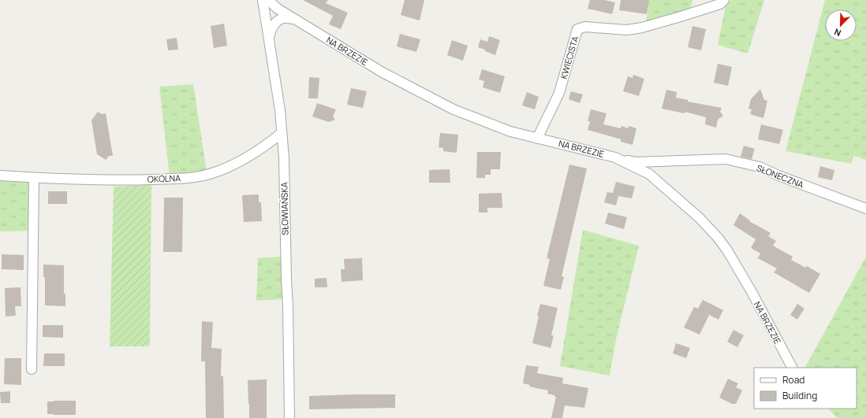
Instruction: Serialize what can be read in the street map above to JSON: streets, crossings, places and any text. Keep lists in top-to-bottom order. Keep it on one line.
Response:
{"streets":{"street":["NA BRZEZIE","KWIECISTA","SŁONECZNA","OKÓLNA","SŁOWIAŃSKA"]},"crossings":[["NA BRZEZIE","KWIECISTA"],["NA BRZEZIE","SŁONECZNA"],["OKÓLNA","SŁOWIAŃSKA"]],"legend":["Road","Building"],"north":"bottom left"}
